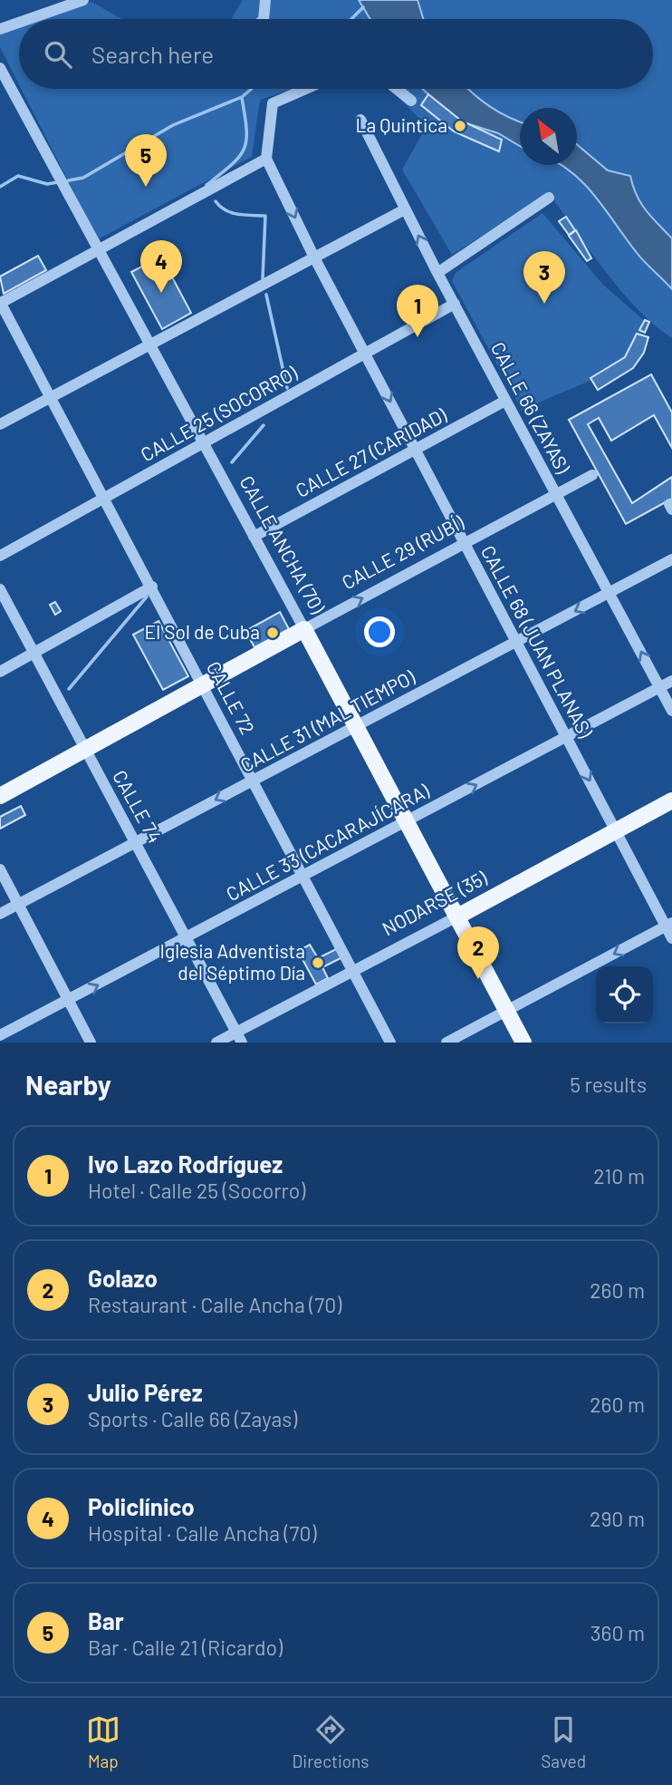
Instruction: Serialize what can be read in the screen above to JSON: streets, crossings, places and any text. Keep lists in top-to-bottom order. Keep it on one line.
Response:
{"streets":{"main road":["CALLE ANCHA (70)","CALLE 29 (RUBÍ)","NODARSE (35)"],"street":["CALLE 66 (ZAYAS)","CALLE 25 (SOCORRO)","CALLE 27 (CARIDAD)","CALLE 68 (JUAN PLANAS)","CALLE 72","CALLE 31 (MAL TIEMPO)","CALLE 74","CALLE 33 (CACARAJÍCARA)"]},"crossings":[["CALLE 66 (ZAYAS)","CALLE 25 (SOCORRO)"],["CALLE 66 (ZAYAS)","CALLE 27 (CARIDAD)"],["CALLE 66 (ZAYAS)","CALLE 29 (RUBÍ)"],["CALLE 66 (ZAYAS)","CALLE 31 (MAL TIEMPO)"],["CALLE 66 (ZAYAS)","CALLE 33 (CACARAJÍCARA)"],["CALLE 25 (SOCORRO)","CALLE ANCHA (70)"],["CALLE 25 (SOCORRO)","CALLE 68 (JUAN PLANAS)"],["CALLE 25 (SOCORRO)","CALLE 72"],["CALLE 27 (CARIDAD)","CALLE ANCHA (70)"],["CALLE 27 (CARIDAD)","CALLE 68 (JUAN PLANAS)"],["CALLE ANCHA (70)","CALLE 29 (RUBÍ)"],["CALLE ANCHA (70)","CALLE 31 (MAL TIEMPO)"],["CALLE ANCHA (70)","CALLE 33 (CACARAJÍCARA)"],["CALLE ANCHA (70)","NODARSE (35)"],["CALLE 29 (RUBÍ)","CALLE 68 (JUAN PLANAS)"],["CALLE 29 (RUBÍ)","CALLE 72"],["CALLE 29 (RUBÍ)","CALLE 74"],["CALLE 68 (JUAN PLANAS)","CALLE 31 (MAL TIEMPO)"],["CALLE 68 (JUAN PLANAS)","CALLE 33 (CACARAJÍCARA)"],["CALLE 68 (JUAN PLANAS)","NODARSE (35)"],["CALLE 72","CALLE 31 (MAL TIEMPO)"],["CALLE 72","CALLE 33 (CACARAJÍCARA)"],["CALLE 72","NODARSE (35)"],["CALLE 31 (MAL TIEMPO)","CALLE 74"],["CALLE 74","CALLE 33 (CACARAJÍCARA)"],["CALLE 74","NODARSE (35)"]],"one_way":["CALLE 68 (JUAN PLANAS)","CALLE 33 (CACARAJÍCARA)"],"places":["La Quintica","El Sol de Cuba","Iglesia Adventista del Séptimo Día"],"north":"top left","page":{"search":"Search here","pins":["5","4","3","1","2"],"heading":["Nearby","5 results"],"list":[{"mark":"1","name":"Ivo Lazo Rodríguez","note":"Hotel · Calle 25 (Socorro)","value":"210 m"},{"mark":"2","name":"Golazo","note":"Restaurant · Calle Ancha (70)","value":"260 m"},{"mark":"3","name":"Julio Pérez","note":"Sports · Calle 66 (Zayas)","value":"260 m"},{"mark":"4","name":"Policlínico","note":"Hospital · Calle Ancha (70)","value":"290 m"},{"mark":"5","name":"Bar","note":"Bar · Calle 21 (Ricardo)","value":"360 m"}],"nav":["Map","Directions","Saved"]}}
